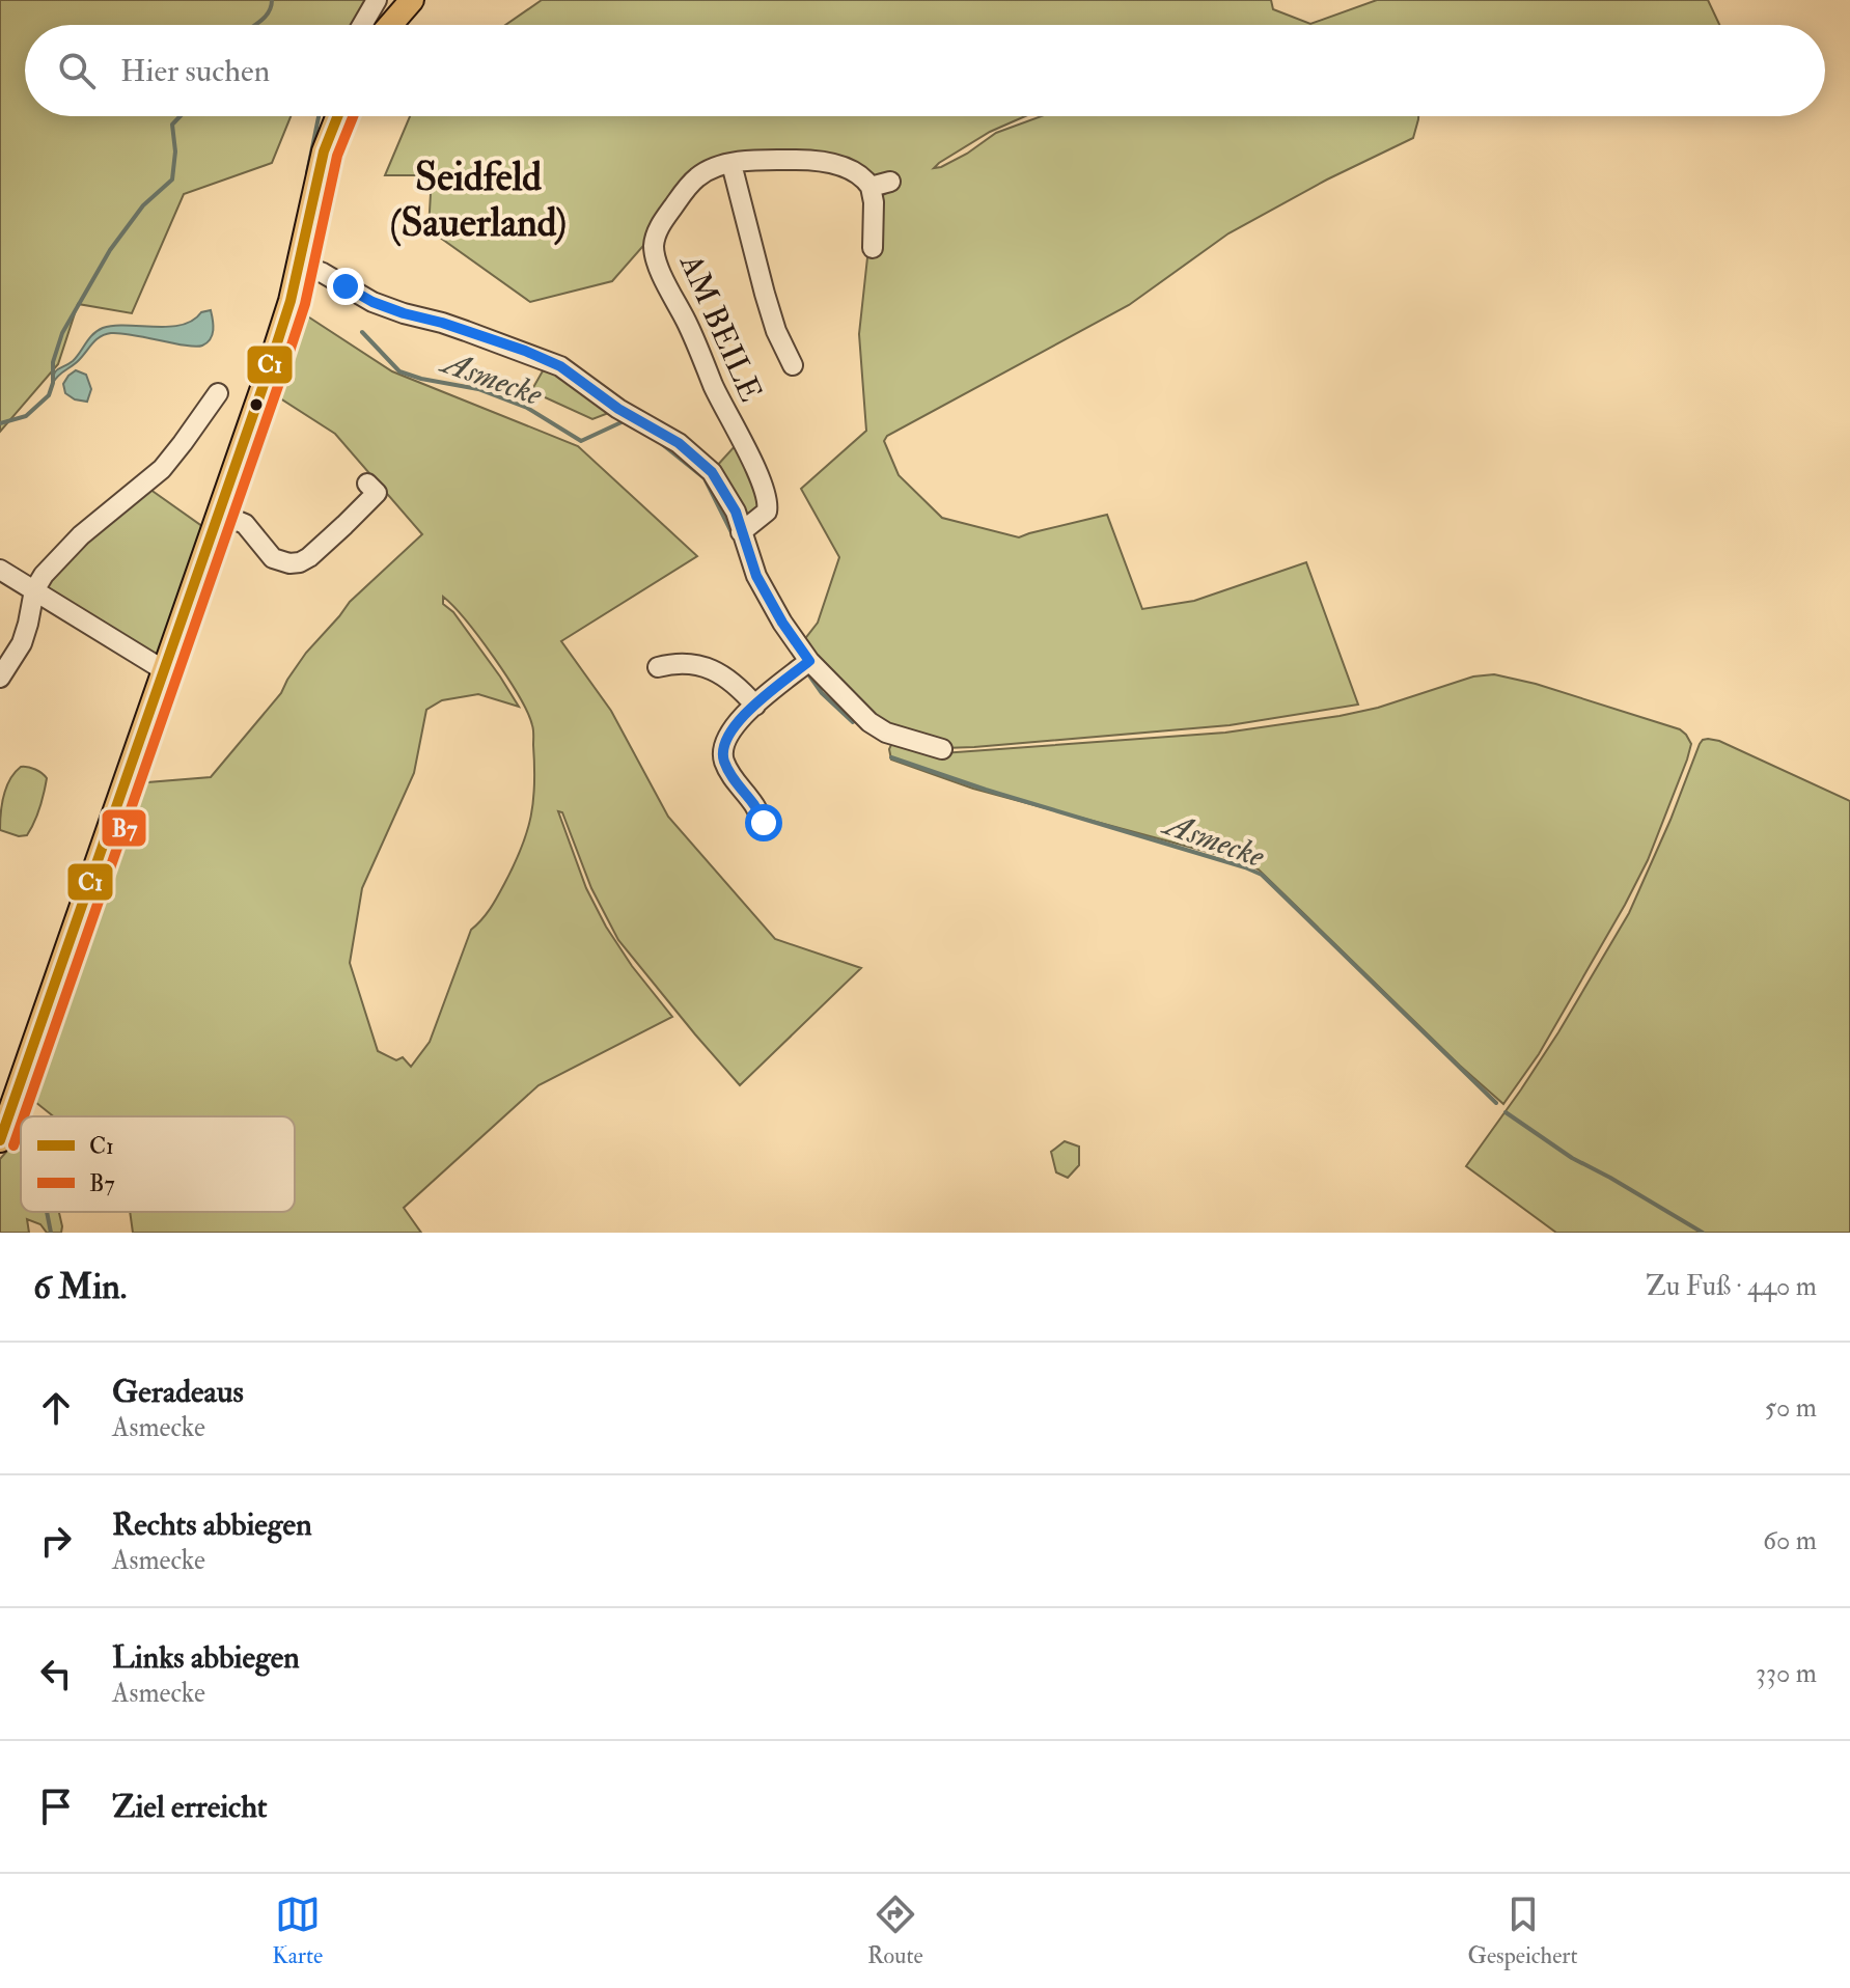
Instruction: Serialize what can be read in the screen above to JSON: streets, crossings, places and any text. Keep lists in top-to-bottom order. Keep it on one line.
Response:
{"streets":{"street":["AM BEILE"]},"districts":["Seidfeld (Sauerland)"],"water":["Asmecke"],"lines":["transit line C1","transit line B7"],"legend":["C1","B7"],"page":{"search":"Hier suchen","heading":["6 Min.","Zu Fuß · 440 m"],"list":[["Geradeaus","Asmecke","50 m"],["Rechts abbiegen","Asmecke","60 m"],["Links abbiegen","Asmecke","330 m"],"Ziel erreicht"],"nav":["Karte","Route","Gespeichert"]}}
